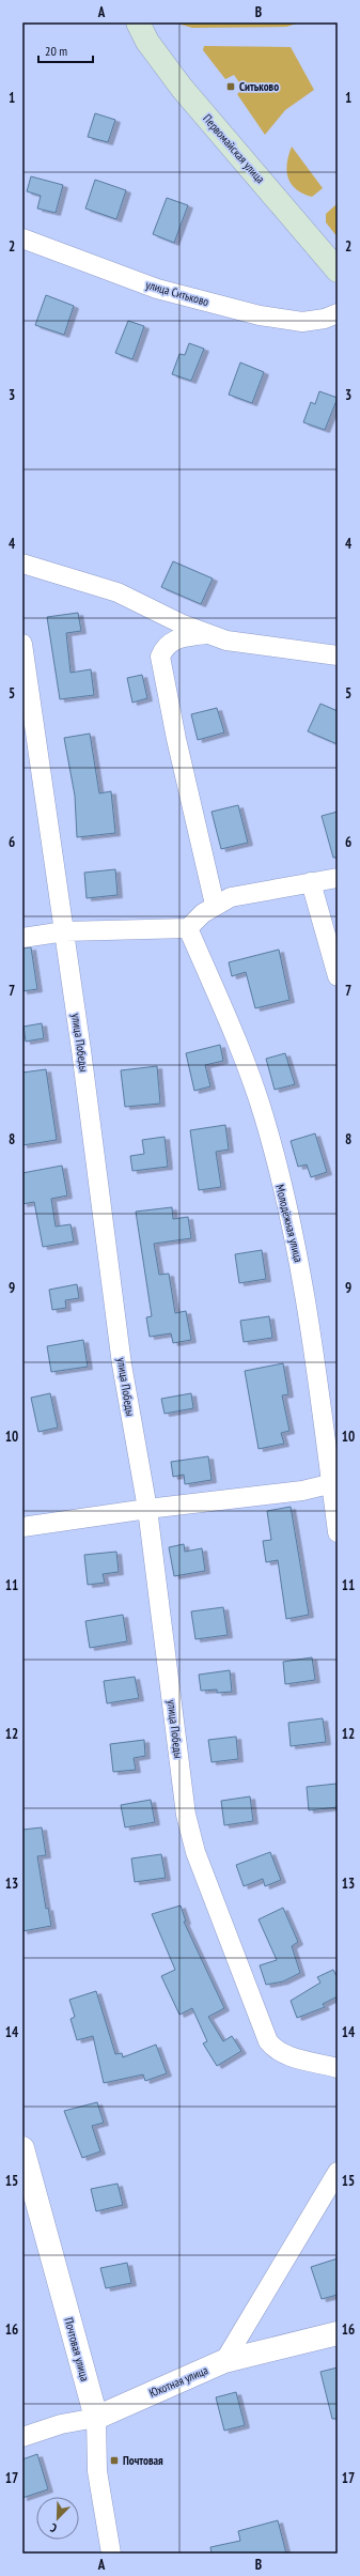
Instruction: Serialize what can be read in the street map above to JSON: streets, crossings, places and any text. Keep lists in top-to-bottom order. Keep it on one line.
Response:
{"streets":{"main road":["Первомайская улица"],"street":["улица Ситьково","улица Победы","Молодёжная улица","Почтовая улица","Юхотная улица"]},"crossings":[["Почтовая улица","Юхотная улица"]],"places":{"transit":["Ситьково","Почтовая"]},"scale_bar":"20 m","north":"bottom left","grid":{"columns":["A","B"],"rows":["1","2","3","4","5","6","7","8","9","10","11","12","13","14","15","16","17"]}}
